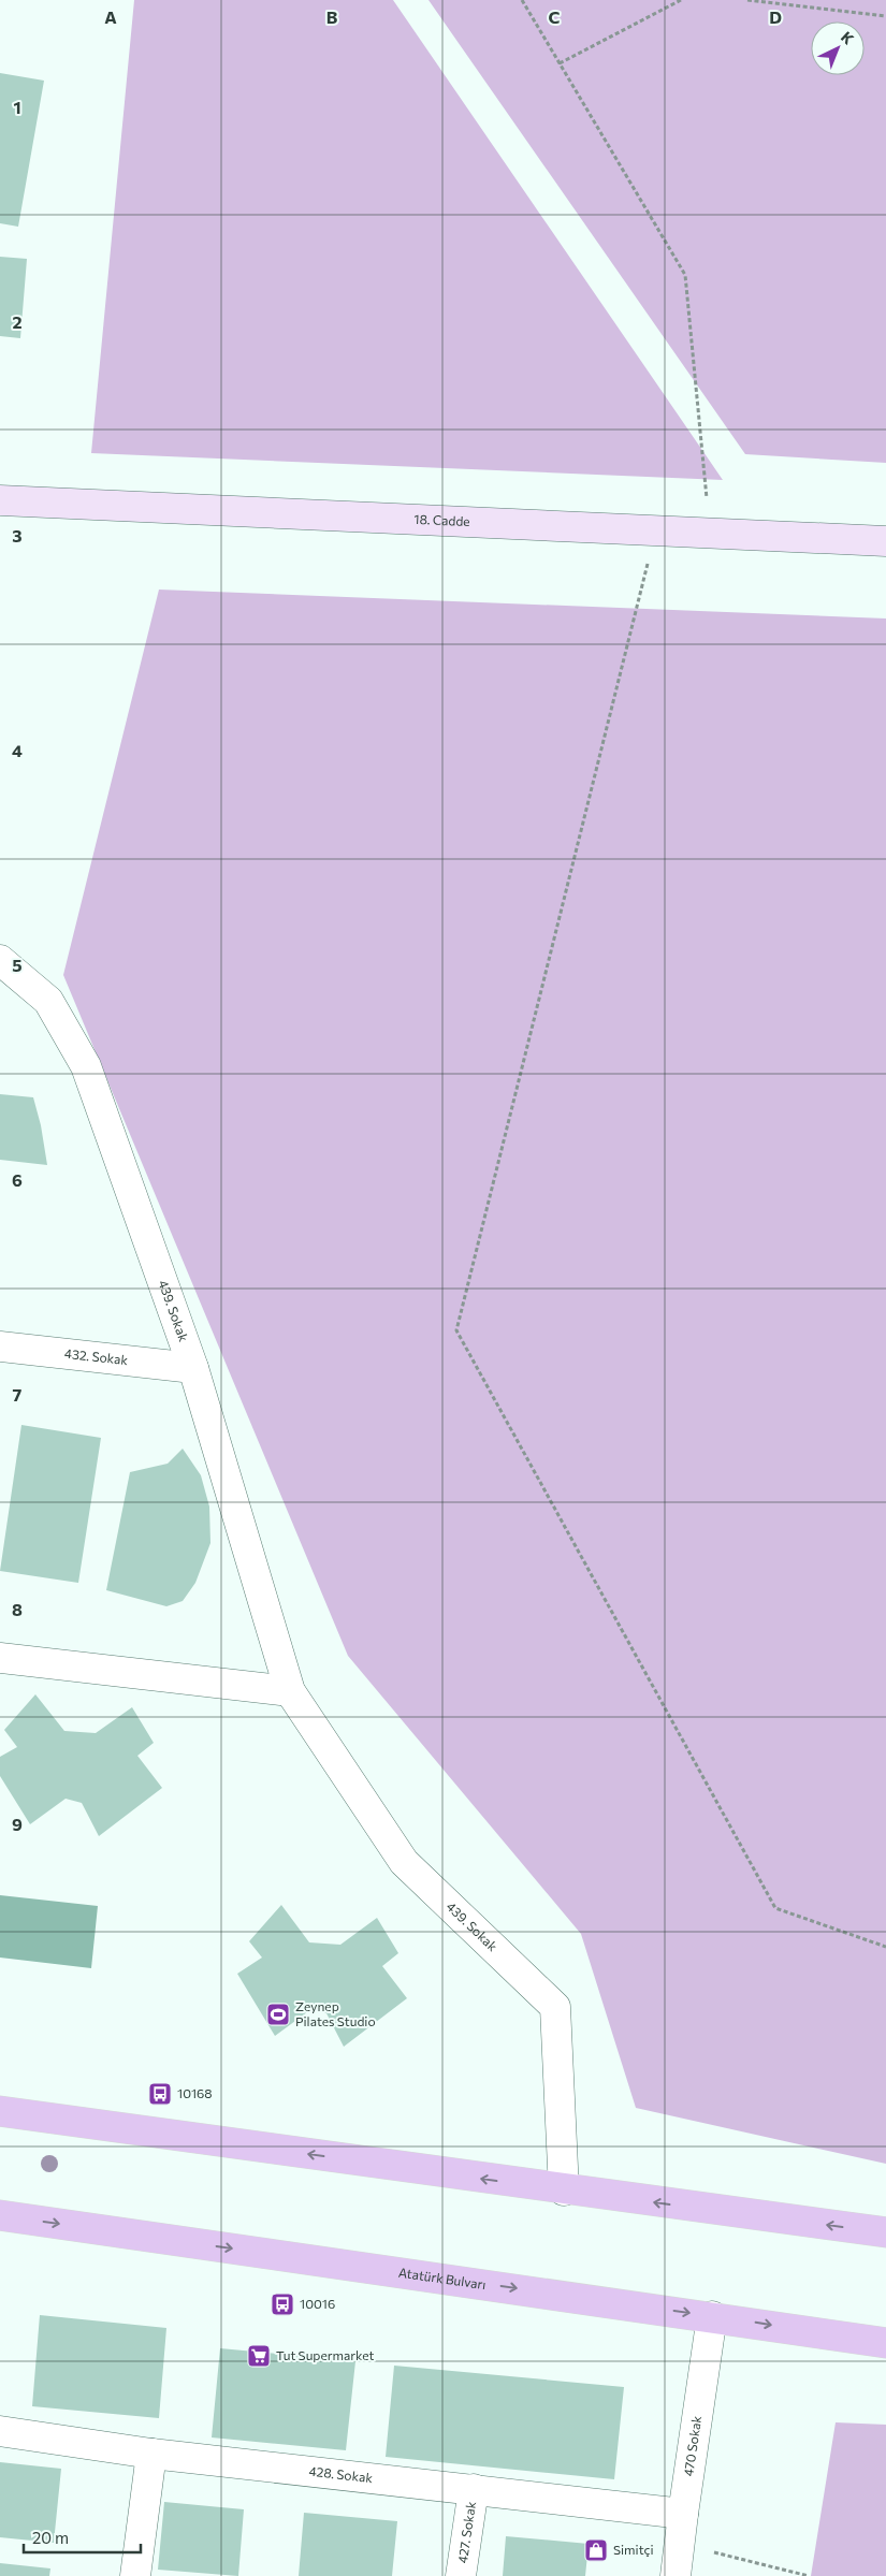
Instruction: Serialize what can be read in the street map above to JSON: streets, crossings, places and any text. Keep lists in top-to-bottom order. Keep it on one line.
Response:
{"streets":{"main road":["Atatürk Bulvarı"],"street":["18. Cadde","439. Sokak","432. Sokak","470 Sokak","428. Sokak","427. Sokak"]},"crossings":[["439. Sokak","432. Sokak"],["Atatürk Bulvarı","470 Sokak"],["470 Sokak","428. Sokak"],["428. Sokak","427. Sokak"]],"places":{"sports":["Zeynep Pilates Studio"],"bus stop":["10168","10016"],"supermarket":["Tut Supermarket"],"shop":["Simitçi"]},"scale_bar":"20 m","north":"top right","grid":{"columns":["A","B","C","D"],"rows":["1","2","3","4","5","6","7","8","9"]}}
